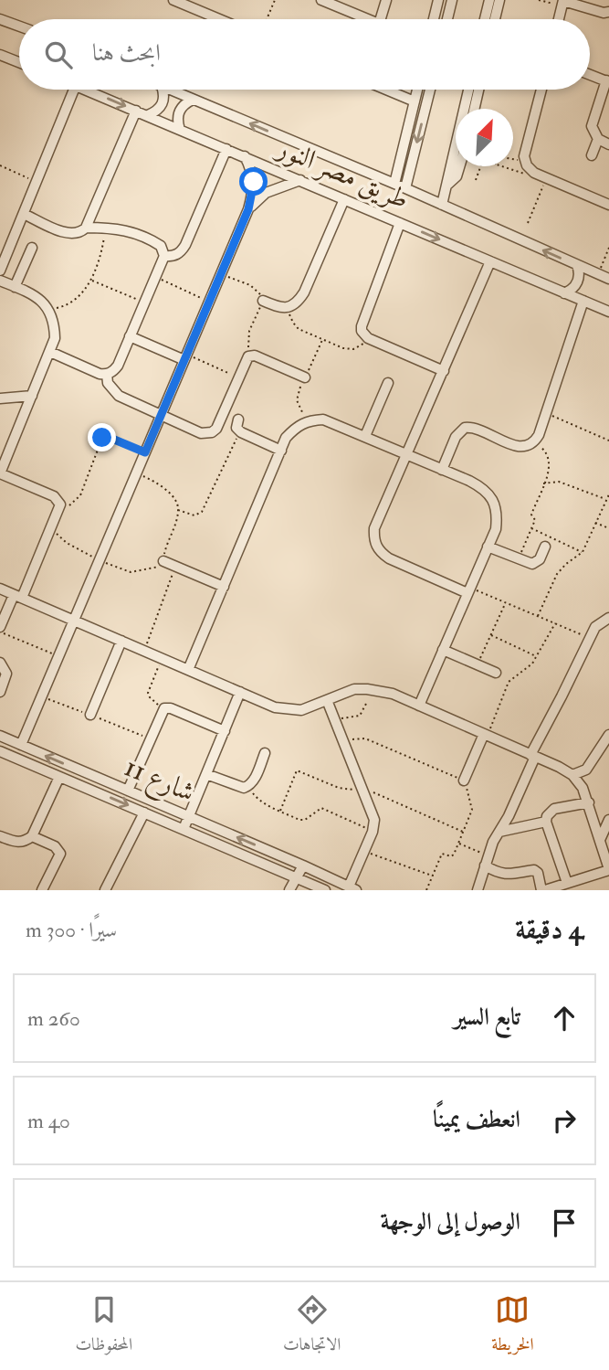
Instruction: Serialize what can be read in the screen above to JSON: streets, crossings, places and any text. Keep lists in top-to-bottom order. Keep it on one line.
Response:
{"streets":{"street":["طريق مصر النور","شارع 11"]},"north":"top right","page":{"search":"ابحث هنا","heading":["4 دقيقة","سيرًا · 300 m"],"list":[["تابع السير","260 m"],["انعطف يمينًا","40 m"],"الوصول إلى الوجهة"],"nav":["الخريطة","الاتجاهات","المحفوظات"]}}
